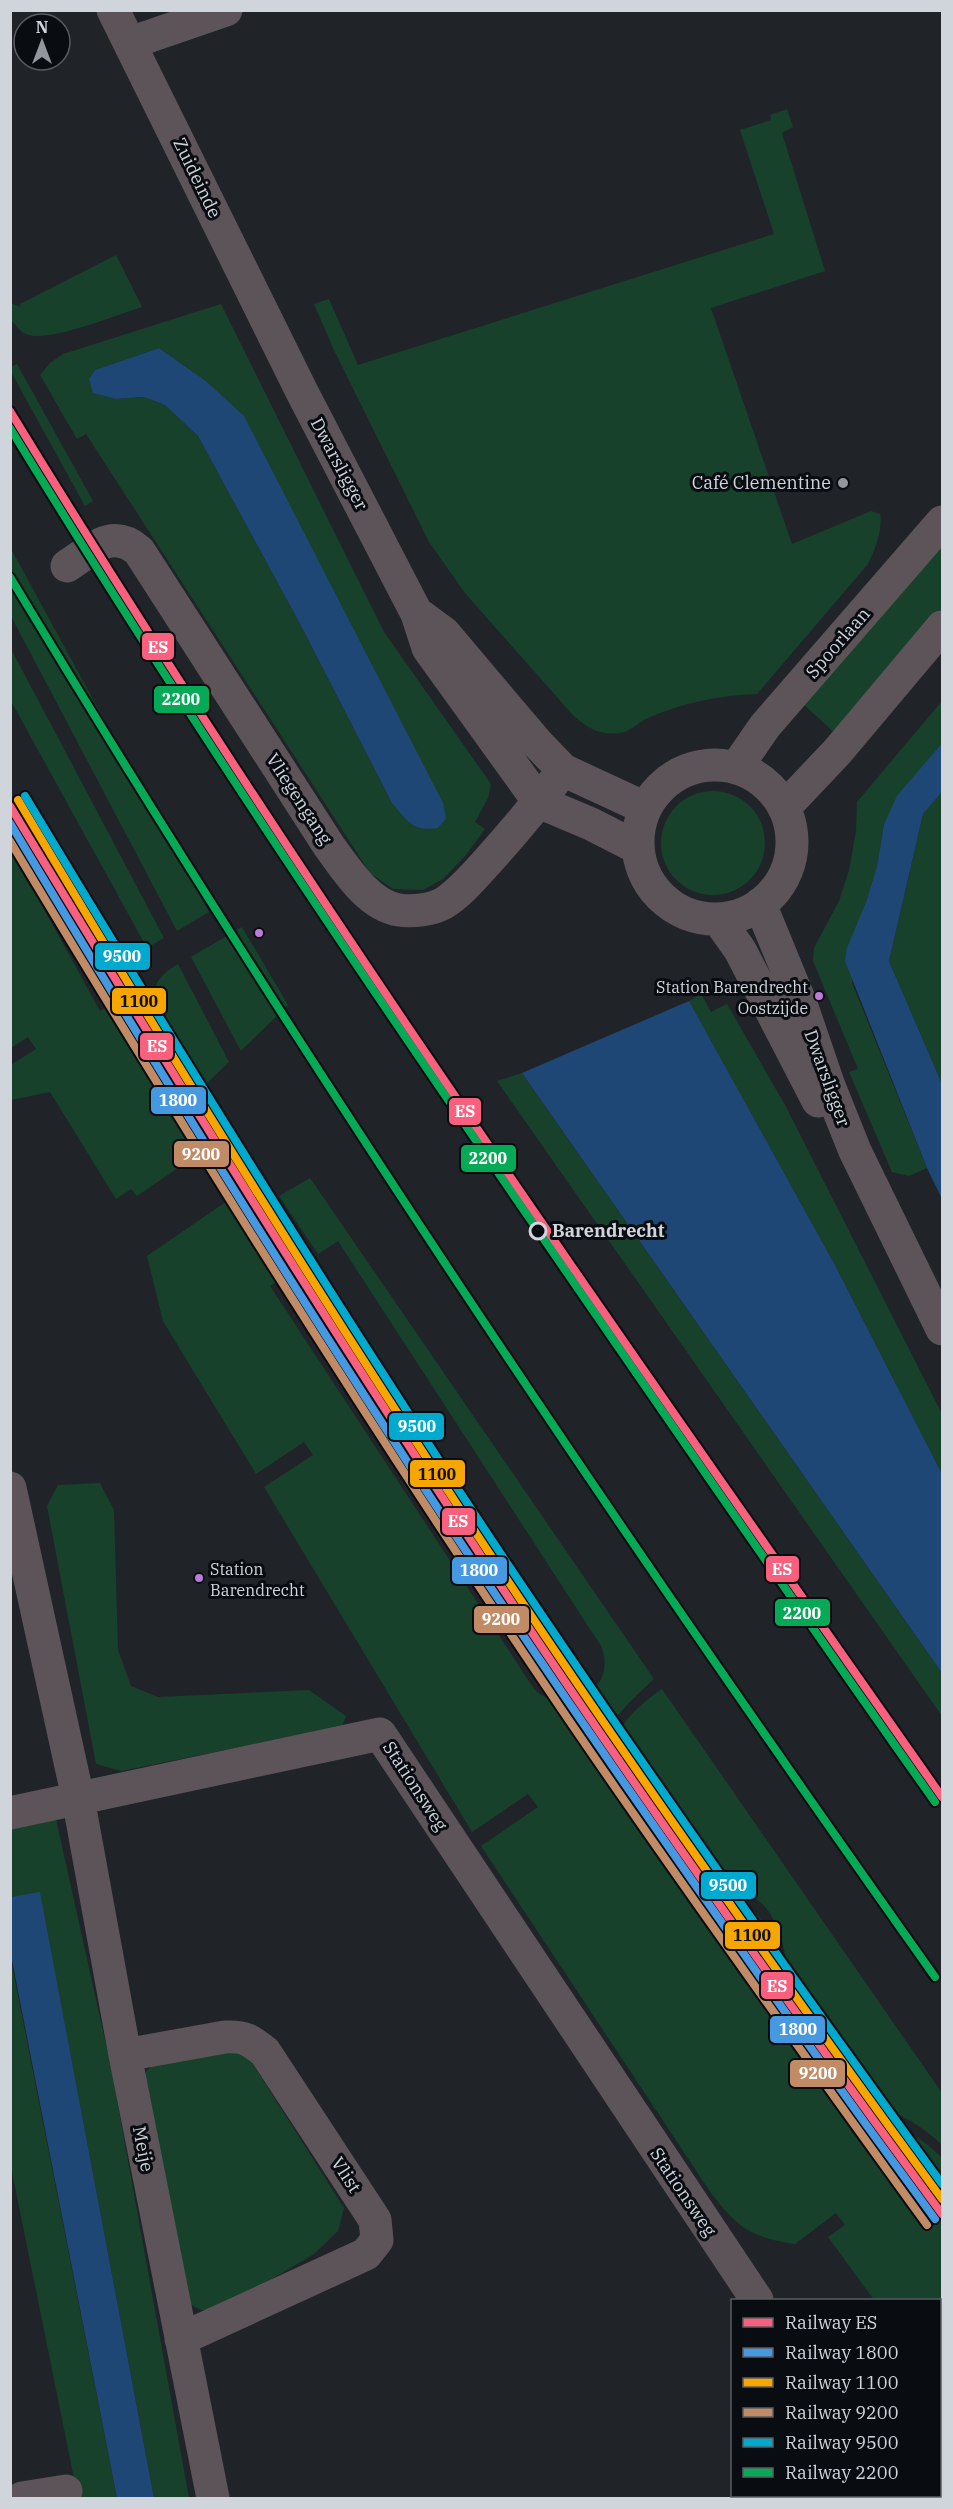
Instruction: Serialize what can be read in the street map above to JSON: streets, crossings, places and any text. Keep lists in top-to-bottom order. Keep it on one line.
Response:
{"streets":{"street":["Zuideinde","Dwarsligger","Spoorlaan","Vliegengang","Stationsweg","Meije","Vlist"]},"crossings":[["Zuideinde","Dwarsligger"],["Dwarsligger","Spoorlaan"],["Dwarsligger","Vliegengang"],["Stationsweg","Meije"],["Meije","Vlist"]],"places":["Café Clementine","Station Barendrecht Oostzijde","Barendrecht","Station Barendrecht"],"lines":["rail line ES","rail line 2200","rail line 9500","rail line 1100","rail line 1800","rail line 9200"],"legend":["Railway ES","Railway 1800","Railway 1100","Railway 9200","Railway 9500","Railway 2200"],"north":"top"}
